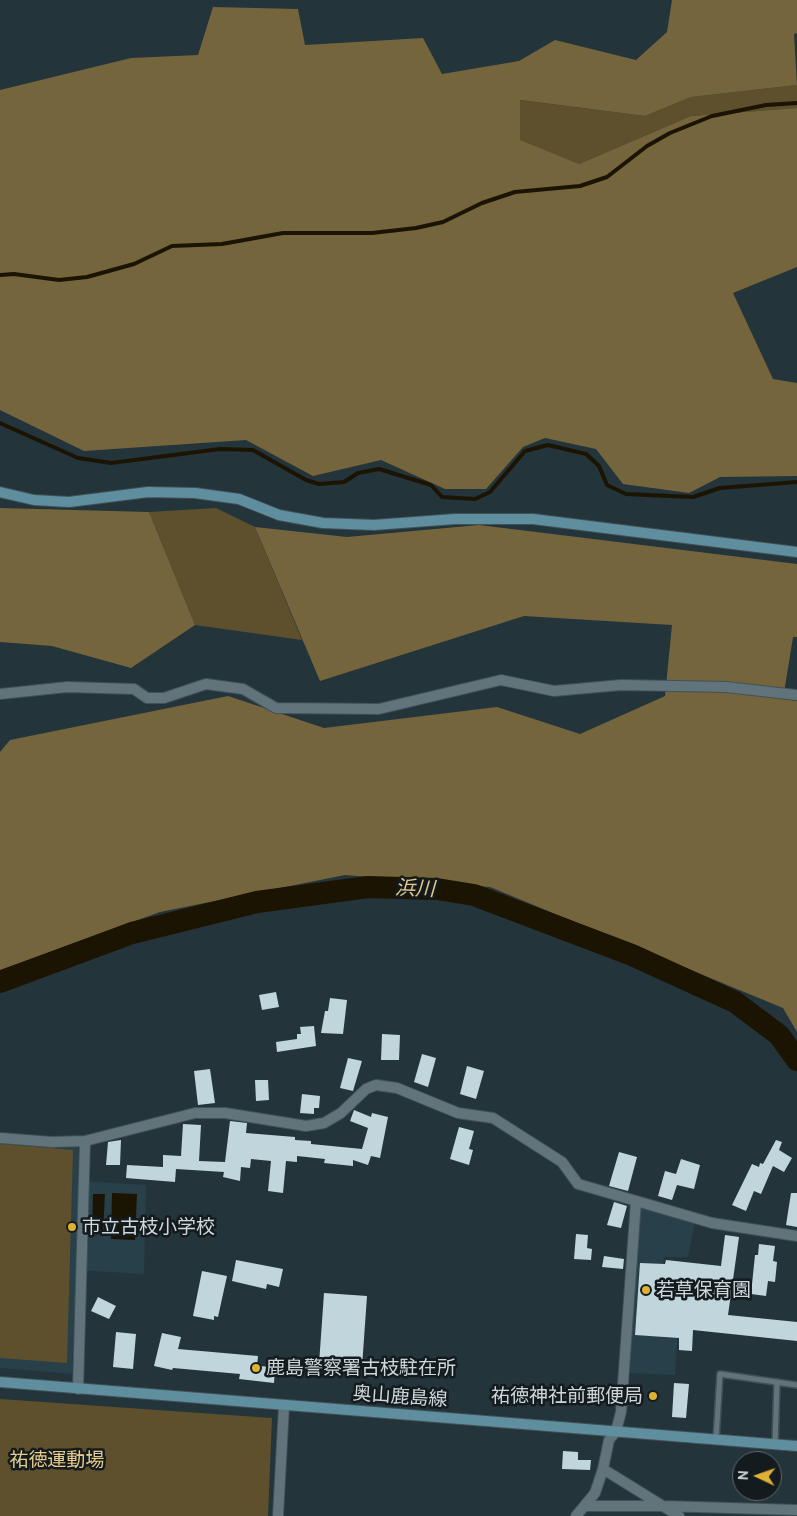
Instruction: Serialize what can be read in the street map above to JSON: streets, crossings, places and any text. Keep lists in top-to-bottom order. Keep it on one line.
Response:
{"streets":{"main road":["奥山鹿島線"]},"water":["浜川"],"parks":["祐徳運動場"],"places":["市立古枝小学校","若草保育園","鹿島警察署古枝駐在所","祐徳神社前郵便局"],"north":"left"}
